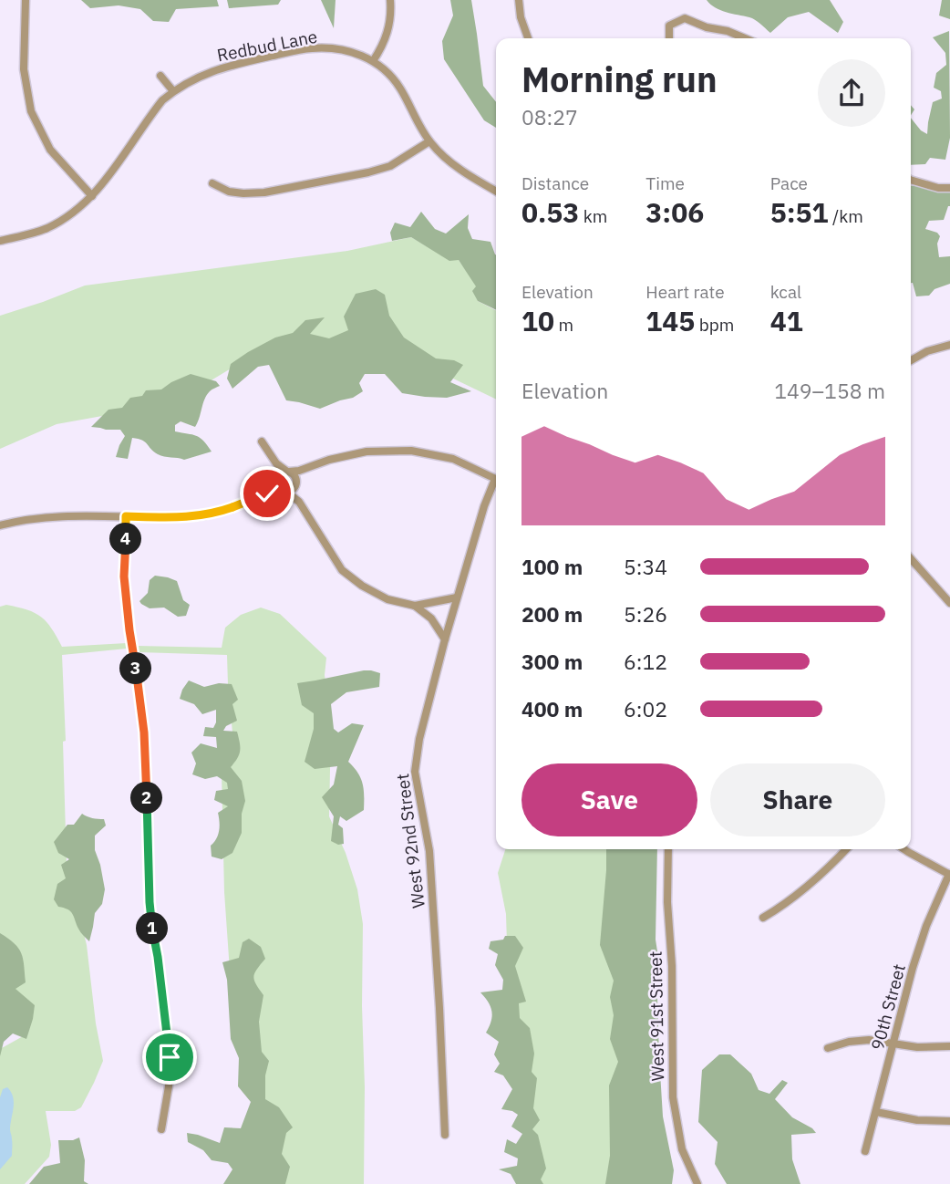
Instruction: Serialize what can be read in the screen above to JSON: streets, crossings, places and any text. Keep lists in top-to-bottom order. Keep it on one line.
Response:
{"streets":{"street":["Redbud Lane","West 92nd Street","90th Street","West 91st Street"]},"page":{"heading":["Morning run","08:27"],"stats":[["Distance","0.53 km"],["Time","3:06"],["Pace","5:51 /km"],["Elevation","10 m"],["Heart rate","145 bpm"],["kcal","41"]],"chart":["Elevation","149–158 m"],"pins":["4","3","2","1"],"list":[{"name":"100 m","note":"5:34"},{"name":"200 m","note":"5:26"},{"name":"300 m","note":"6:12"},{"name":"400 m","note":"6:02"}],"buttons":["Save","Share"]}}
